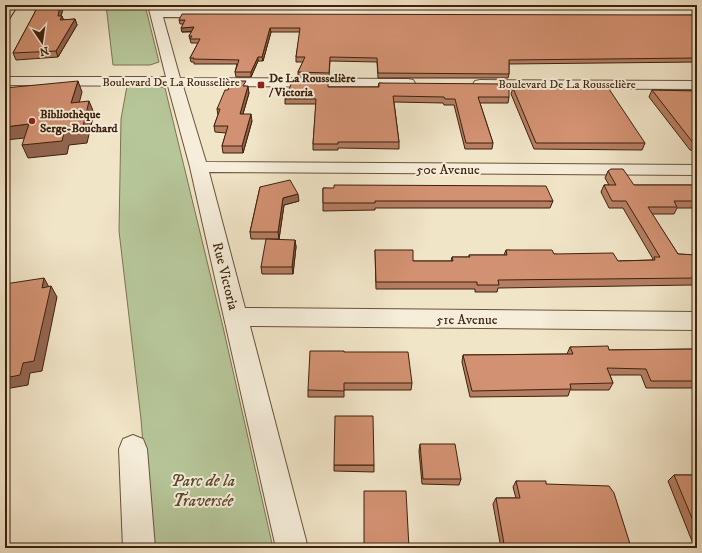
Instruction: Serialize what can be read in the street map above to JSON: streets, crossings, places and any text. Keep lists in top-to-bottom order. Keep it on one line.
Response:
{"streets":{"street":["Boulevard De La Rousselière","50e Avenue","Rue Victoria","51e Avenue"]},"crossings":[["Boulevard De La Rousselière","Rue Victoria"],["50e Avenue","Rue Victoria"],["Rue Victoria","51e Avenue"]],"parks":["Parc de la Traversée"],"places":{"transit":["De La Rousselière / Victoria"],"other":["Bibliothèque Serge-Bouchard"]},"north":"bottom"}
